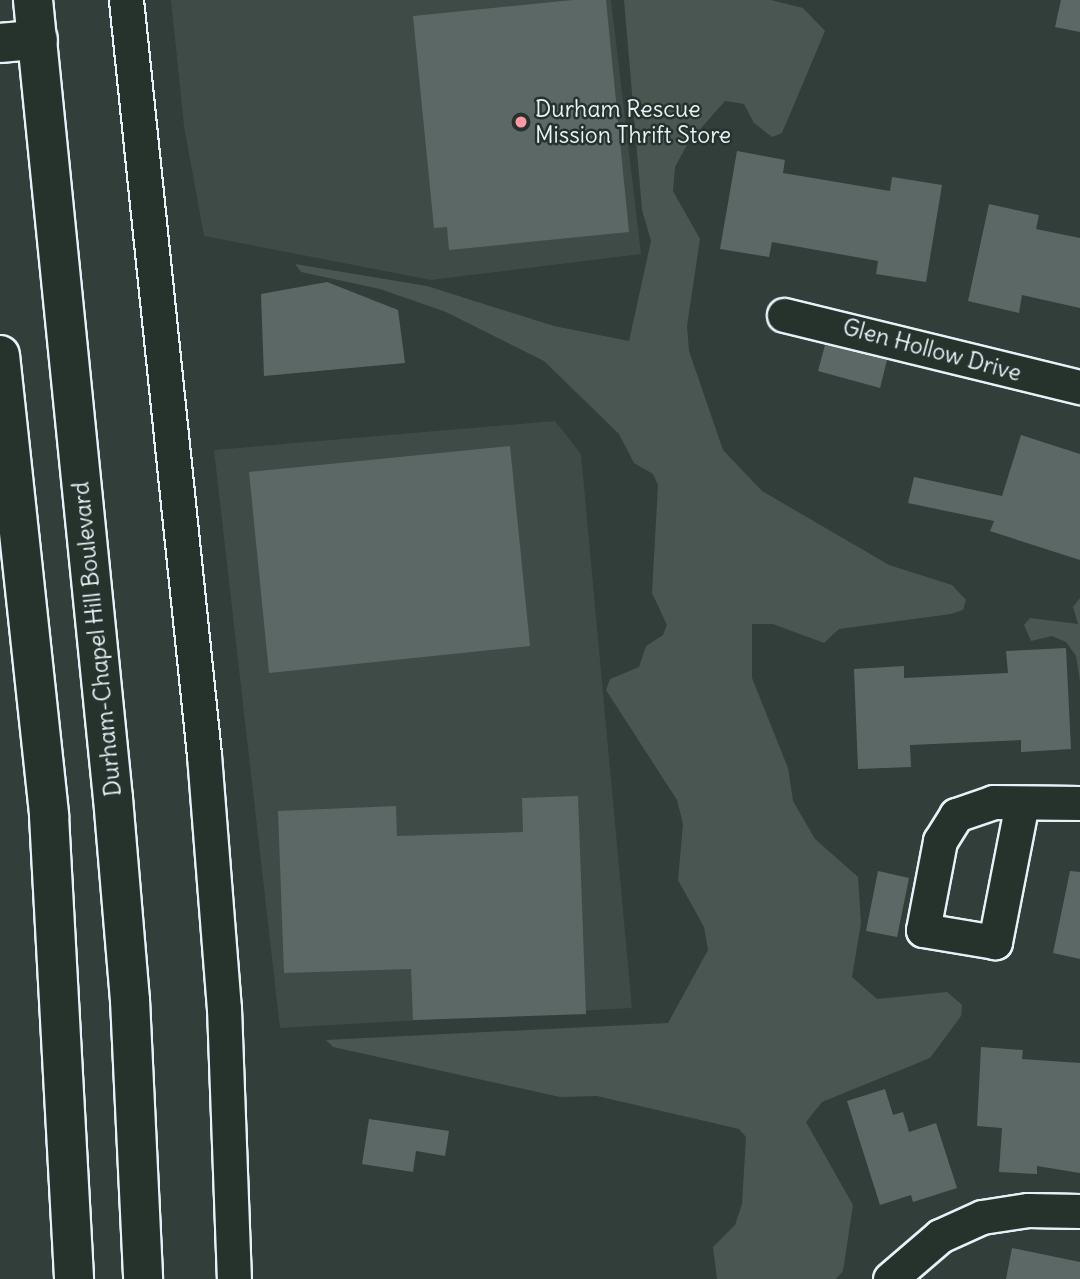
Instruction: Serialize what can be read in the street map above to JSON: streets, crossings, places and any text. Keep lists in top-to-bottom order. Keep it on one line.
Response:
{"streets":{"main road":["Durham-Chapel Hill Boulevard"],"street":["Glen Hollow Drive"]},"places":["Durham Rescue Mission Thrift Store"]}
